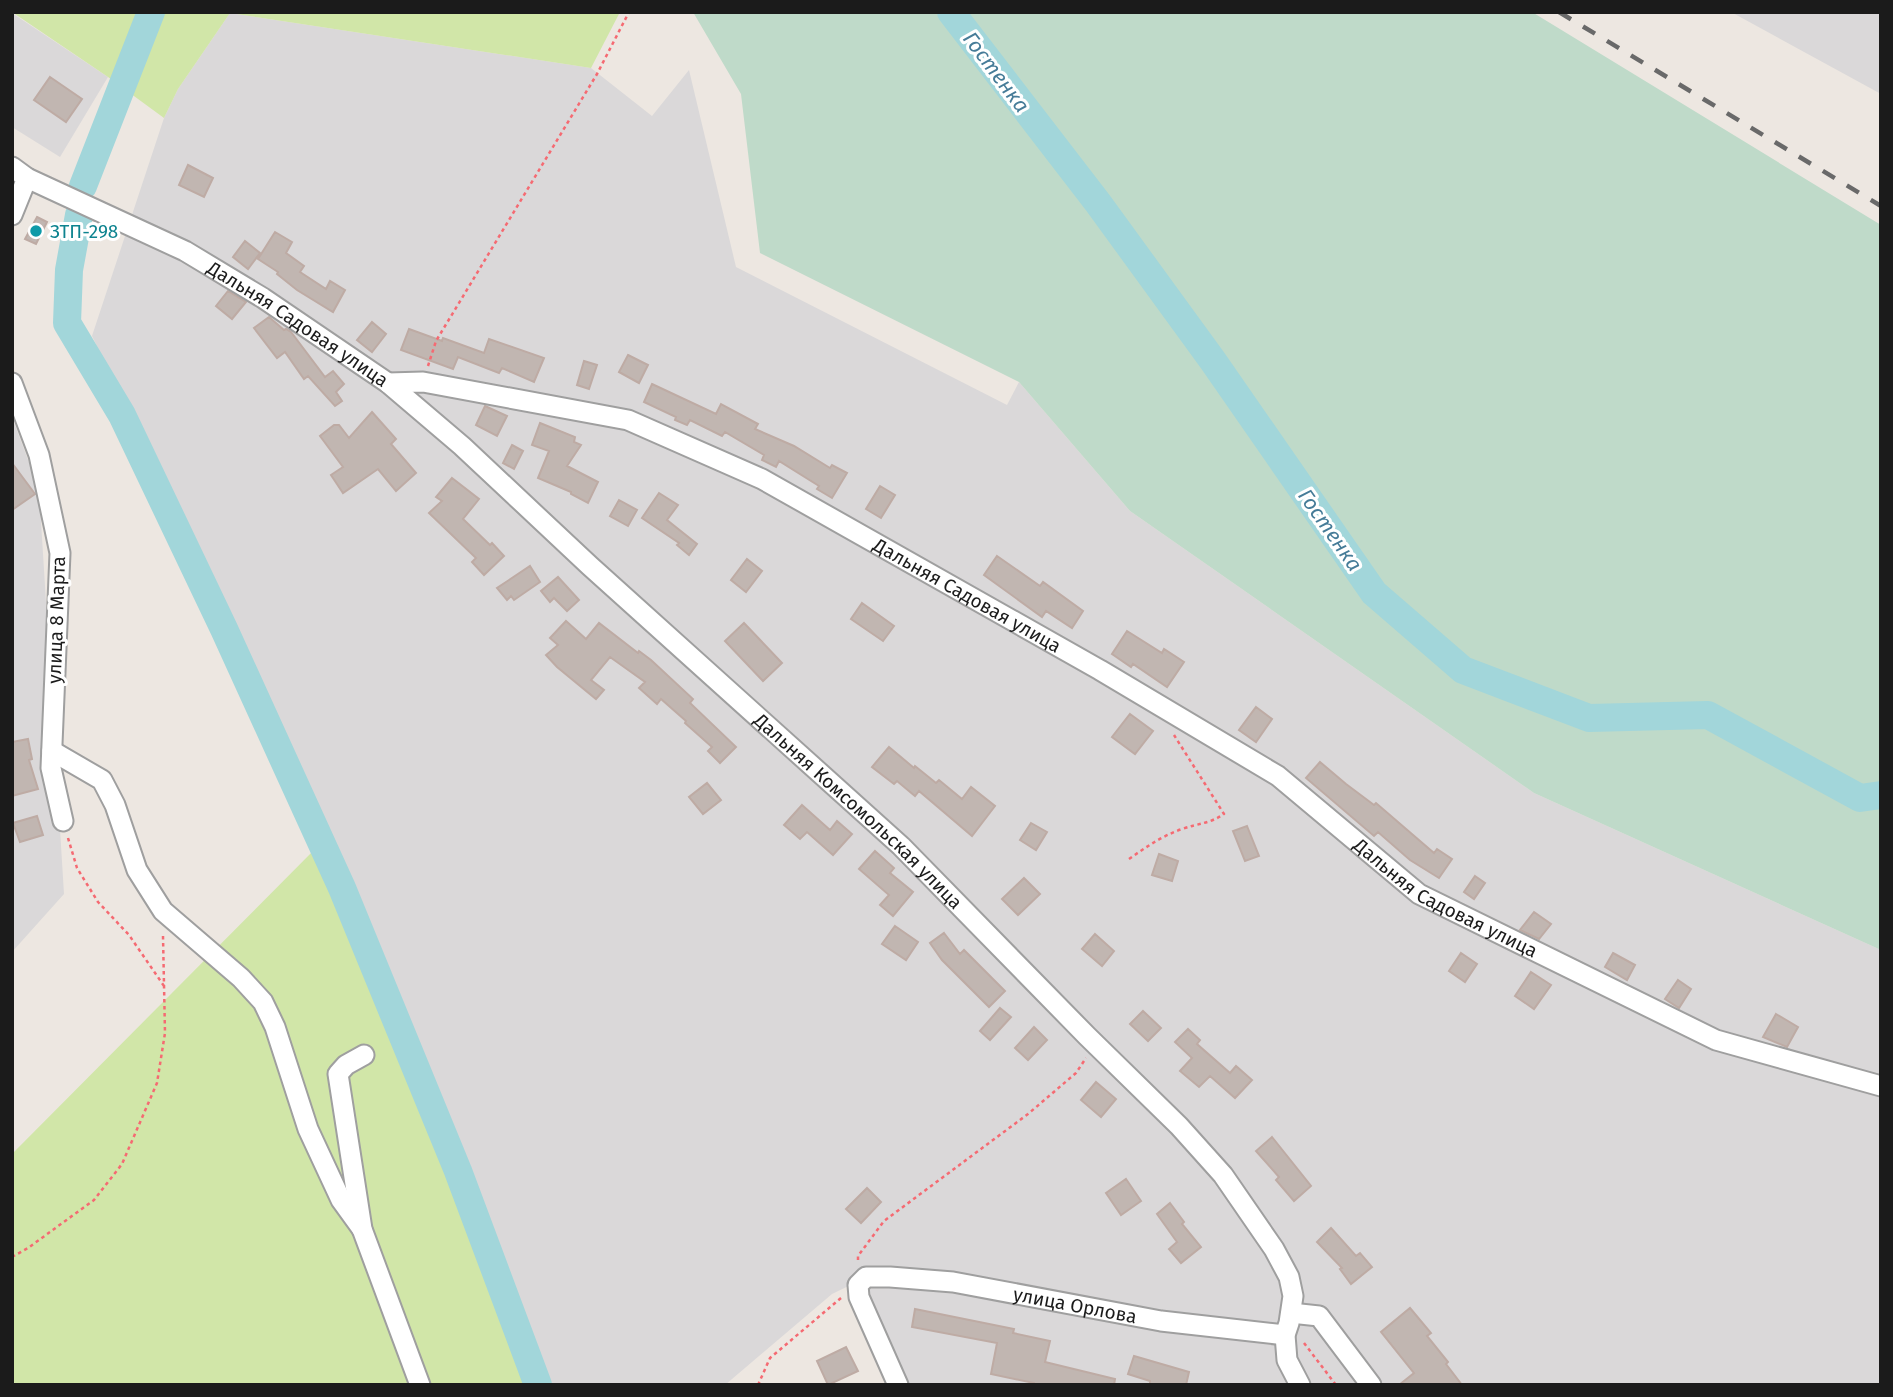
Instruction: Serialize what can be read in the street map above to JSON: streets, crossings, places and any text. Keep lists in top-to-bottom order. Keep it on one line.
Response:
{"streets":{"street":["Дальняя Садовая улица","улица 8 Марта","Дальняя Комсомольская улица","улица Орлова"]},"crossings":[["Дальняя Садовая улица","Дальняя Комсомольская улица"],["Дальняя Комсомольская улица","улица Орлова"]],"water":["Гостенка"],"places":["ЗТП-298"]}
